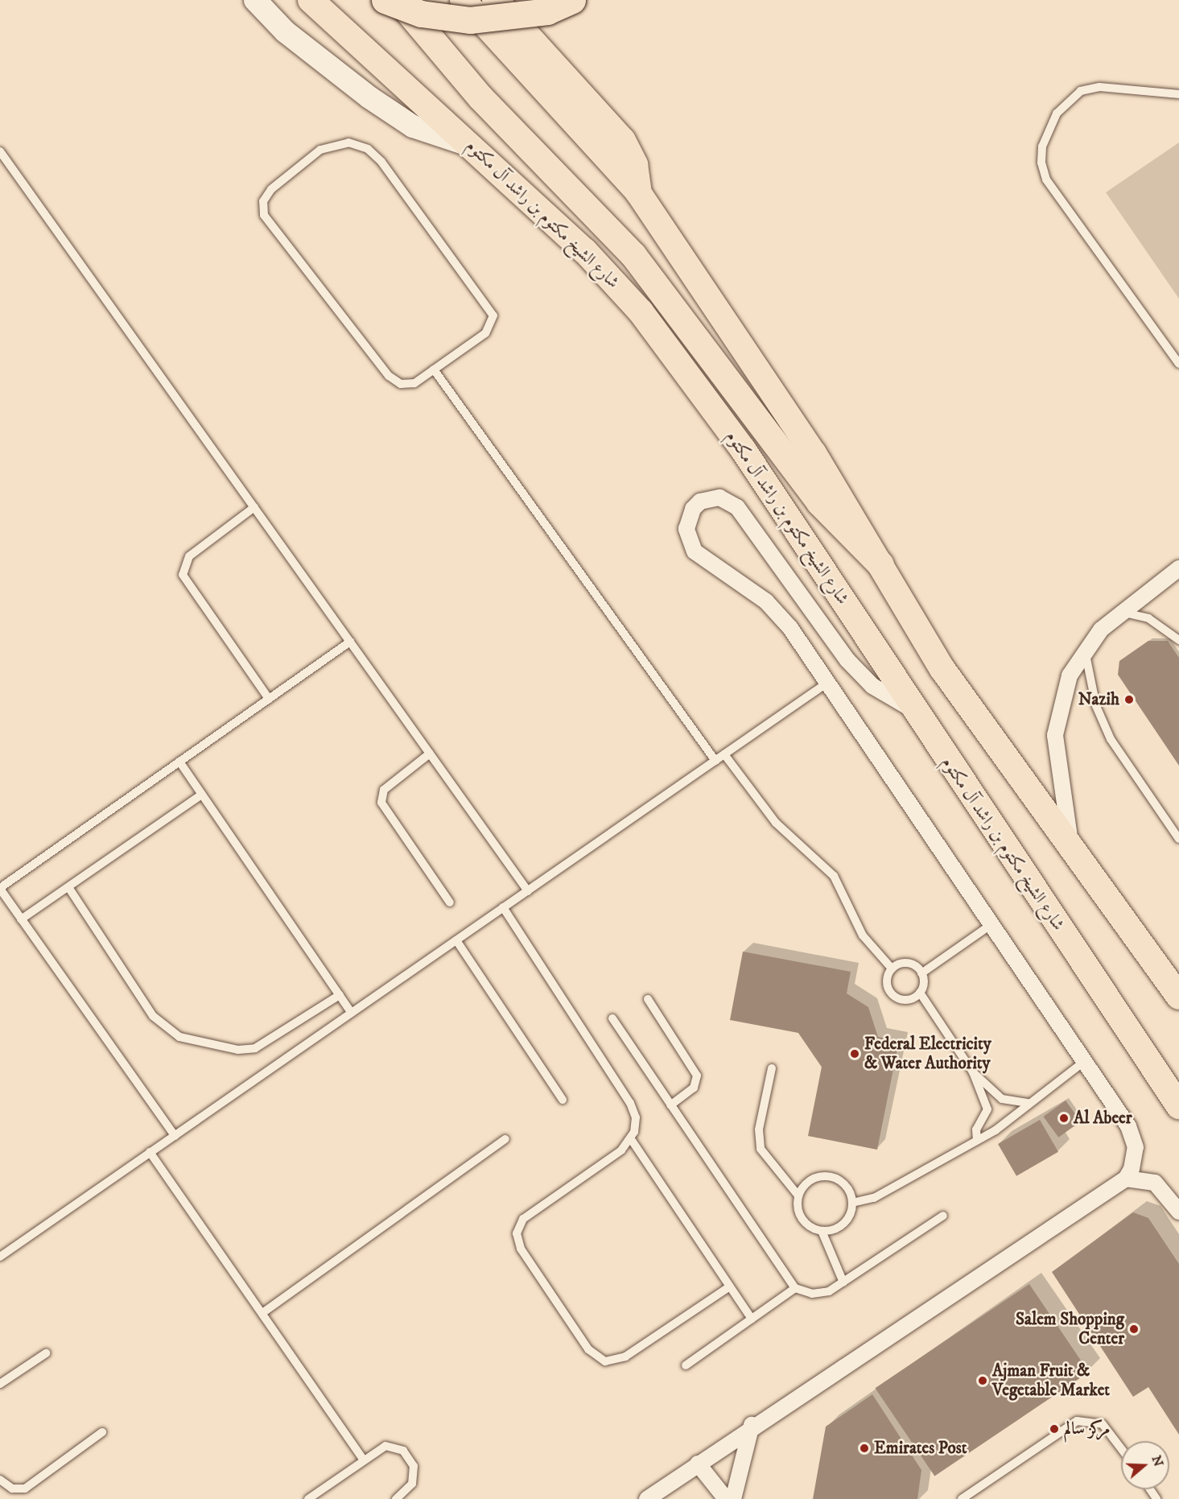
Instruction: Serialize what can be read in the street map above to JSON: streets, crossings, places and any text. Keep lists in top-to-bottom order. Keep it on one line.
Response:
{"streets":{"main road":["شارع الشيخ مكتوم بن راشد آل مكتوم"]},"places":["Nazih","Federal Electricity & Water Authority","Al Abeer","Salem Shopping Center","Ajman Fruit & Vegetable Market","مركز سالم","Emirates Post"],"north":"right"}
